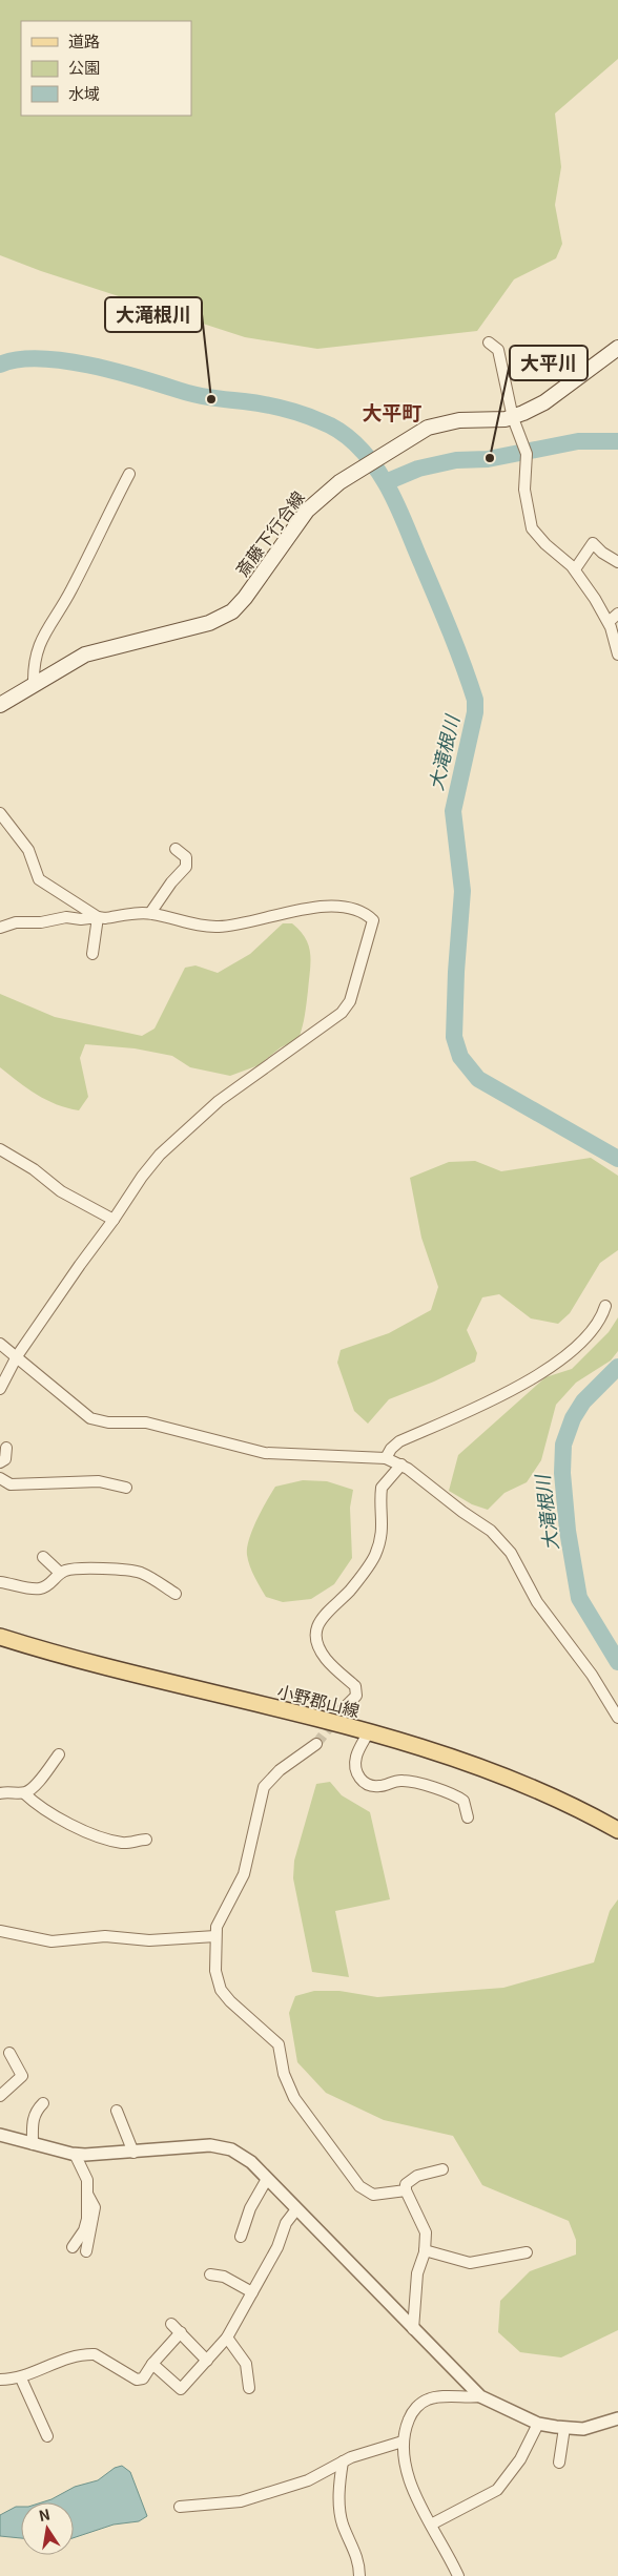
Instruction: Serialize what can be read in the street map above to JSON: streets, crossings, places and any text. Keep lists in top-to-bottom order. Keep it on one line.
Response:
{"streets":{"main road":["斎藤下行合線","小野郡山線"]},"districts":["大平町"],"water":["大滝根川"],"places":["大滝根川","大平川"],"legend":["道路","公園","水域"],"north":"top"}
